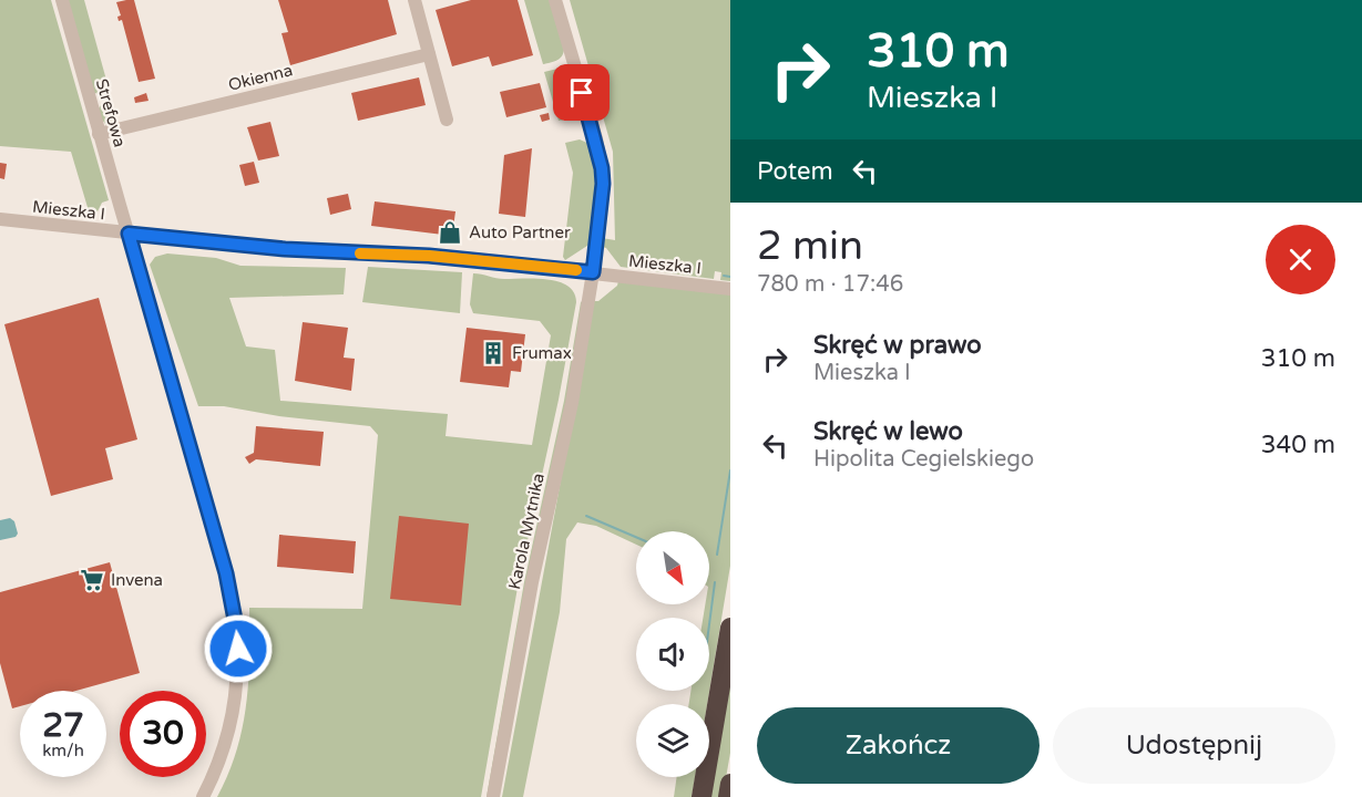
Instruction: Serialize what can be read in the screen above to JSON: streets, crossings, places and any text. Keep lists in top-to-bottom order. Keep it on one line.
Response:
{"streets":{"street":["Okienna","Strefowa","Mieszka I","Karola Mytnika"]},"crossings":[["Okienna","Strefowa"],["Strefowa","Mieszka I"],["Mieszka I","Karola Mytnika"]],"places":{"shop":["Auto Partner"],"building":["Frumax"],"supermarket":["Invena"]},"north":"bottom right","page":{"turn":["310 m","Mieszka I"],"then":"Potem","heading":["2 min","780 m · 17:46"],"list":[{"name":"Skręć w prawo","note":"Mieszka I","value":"310 m"},{"name":"Skręć w lewo","note":"Hipolita Cegielskiego","value":"340 m"}],"speed":"27 km/h","limit":"30","buttons":["Zakończ","Udostępnij"]}}
